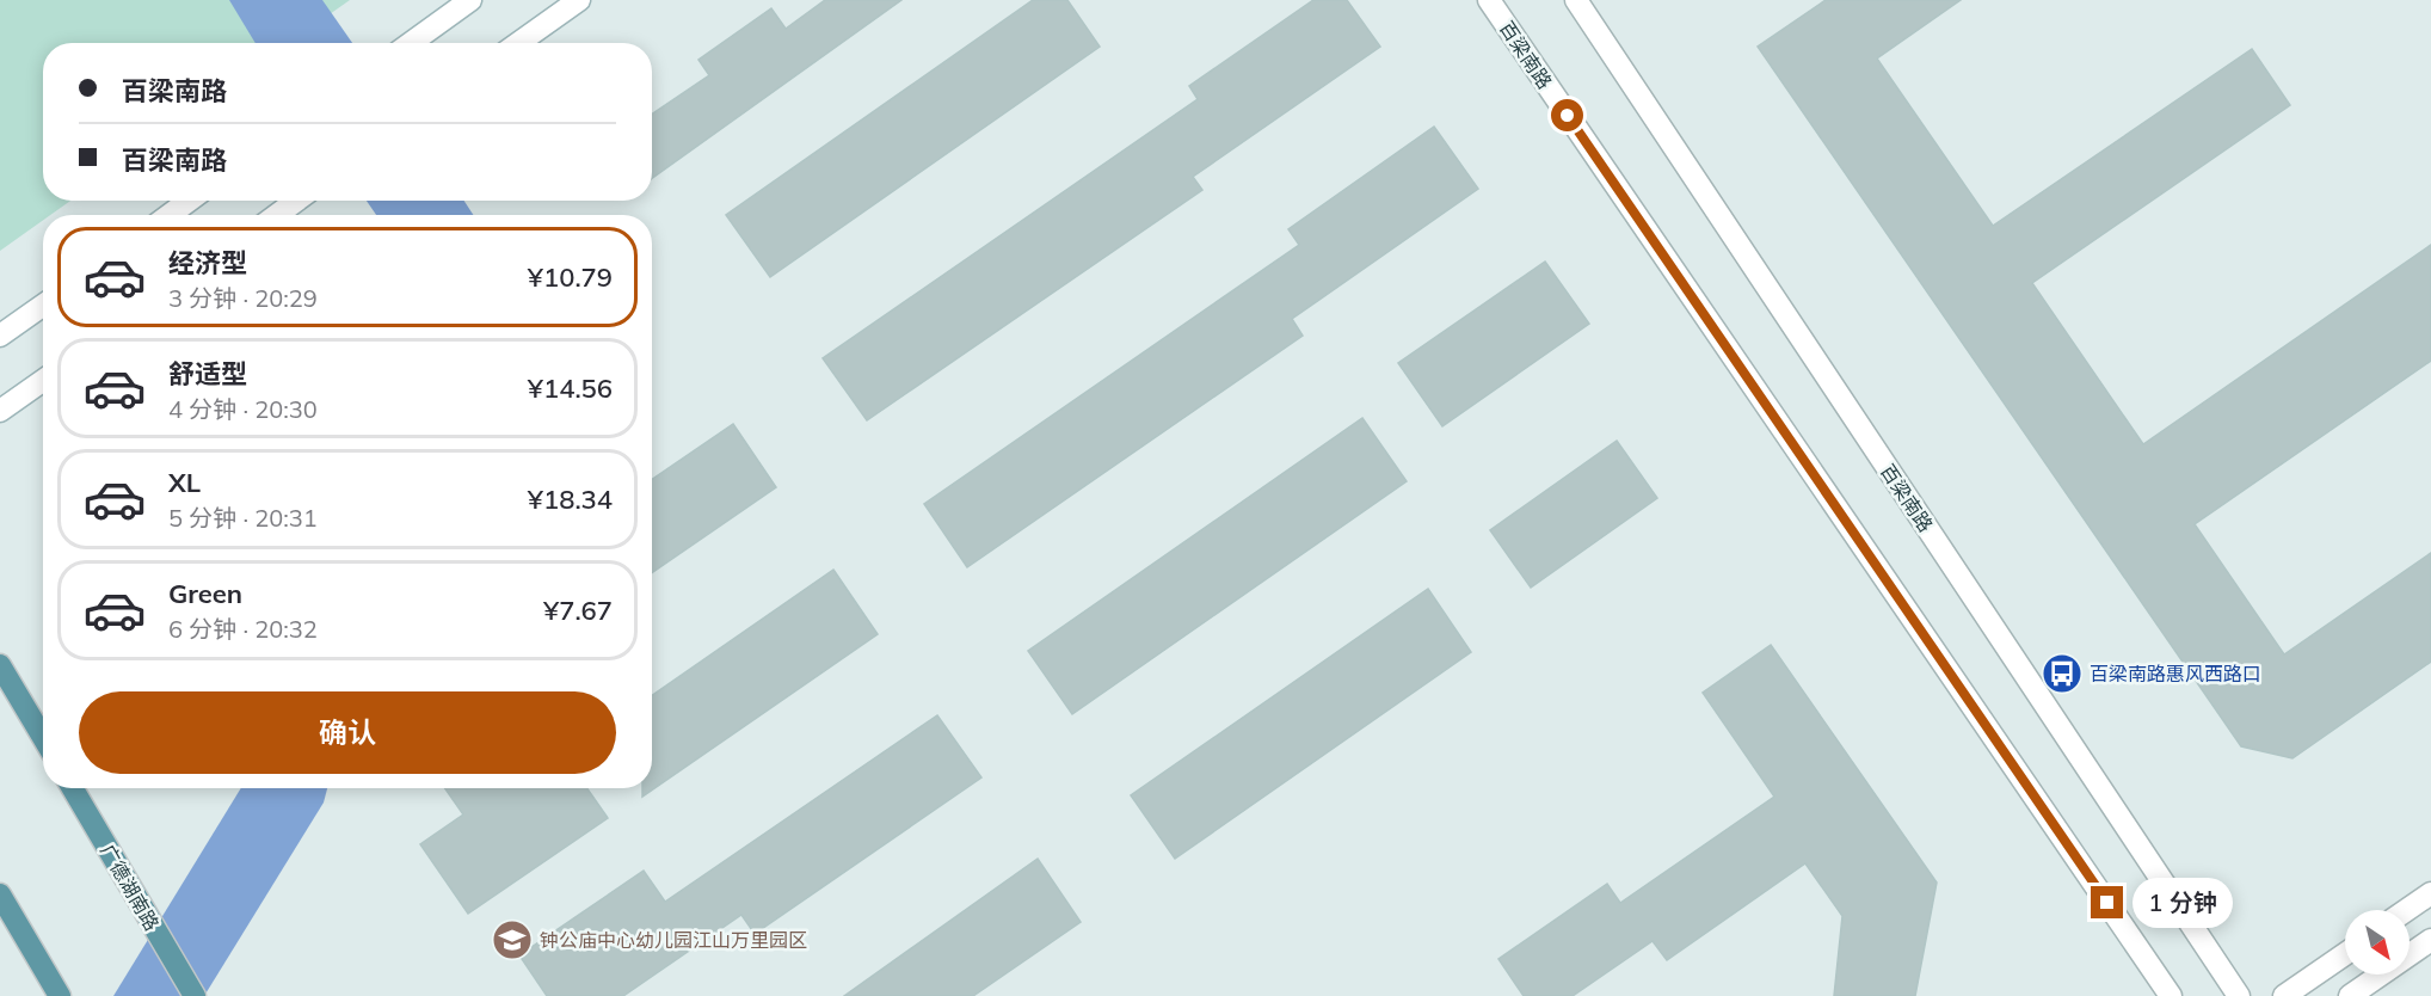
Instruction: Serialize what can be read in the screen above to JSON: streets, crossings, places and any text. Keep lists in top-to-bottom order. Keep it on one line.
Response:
{"streets":{"main road":["广德湖南路"],"street":["百梁南路"]},"places":{"bus stop":["百梁南路惠风西路口"],"school or university":["钟公庙中心幼儿园江山万里园区"]},"north":"bottom right","page":{"banner":["百梁南路","百梁南路"],"list":[{"name":"经济型","note":"3 分钟 · 20:29","value":"¥10.79"},{"name":"舒适型","note":"4 分钟 · 20:30","value":"¥14.56"},{"name":"XL","note":"5 分钟 · 20:31","value":"¥18.34"},{"name":"Green","note":"6 分钟 · 20:32","value":"¥7.67"}],"buttons":"确认","bubble":"1 分钟"}}
